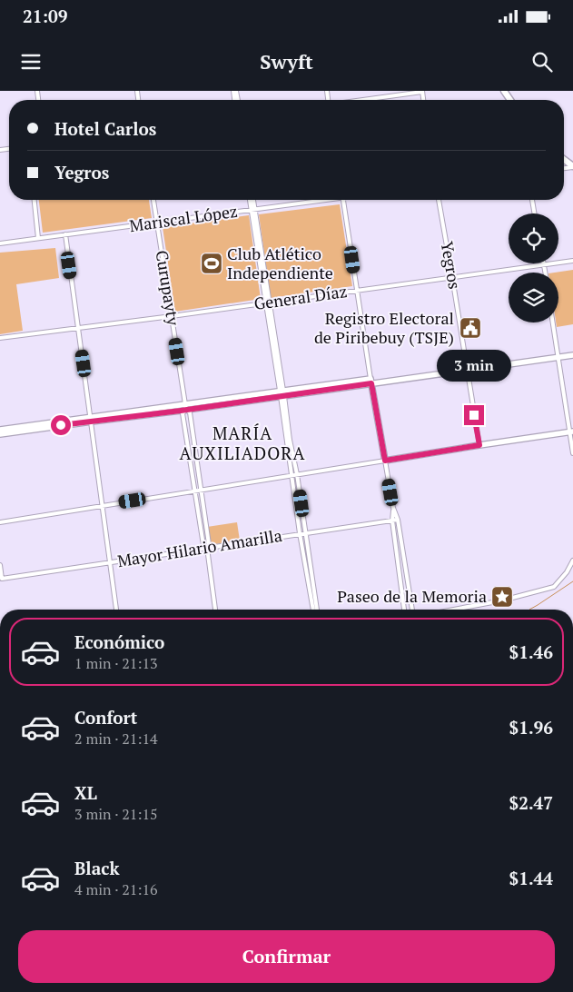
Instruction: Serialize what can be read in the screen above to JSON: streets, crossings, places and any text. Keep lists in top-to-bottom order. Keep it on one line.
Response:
{"streets":{"street":["Mariscal López","Yegros","Curupayty","General Díaz","Mayor Hilario Amarilla"]},"crossings":[["Mariscal López","Curupayty"],["Yegros","General Díaz"],["Curupayty","General Díaz"],["Curupayty","Mayor Hilario Amarilla"]],"districts":["MARÍA AUXILIADORA"],"places":{"sports":["Club Atlético Independiente"],"public building":["Registro Electoral de Piribebuy (TSJE)"],"place":["Paseo de la Memoria"]},"page":{"status":"21:09","header":"Swyft","banner":["Hotel Carlos","Yegros"],"bubble":"3 min","list":[{"name":"Económico","note":"1 min · 21:13","value":"$1.46"},{"name":"Confort","note":"2 min · 21:14","value":"$1.96"},{"name":"XL","note":"3 min · 21:15","value":"$2.47"},{"name":"Black","note":"4 min · 21:16","value":"$1.44"}],"buttons":"Confirmar"}}
